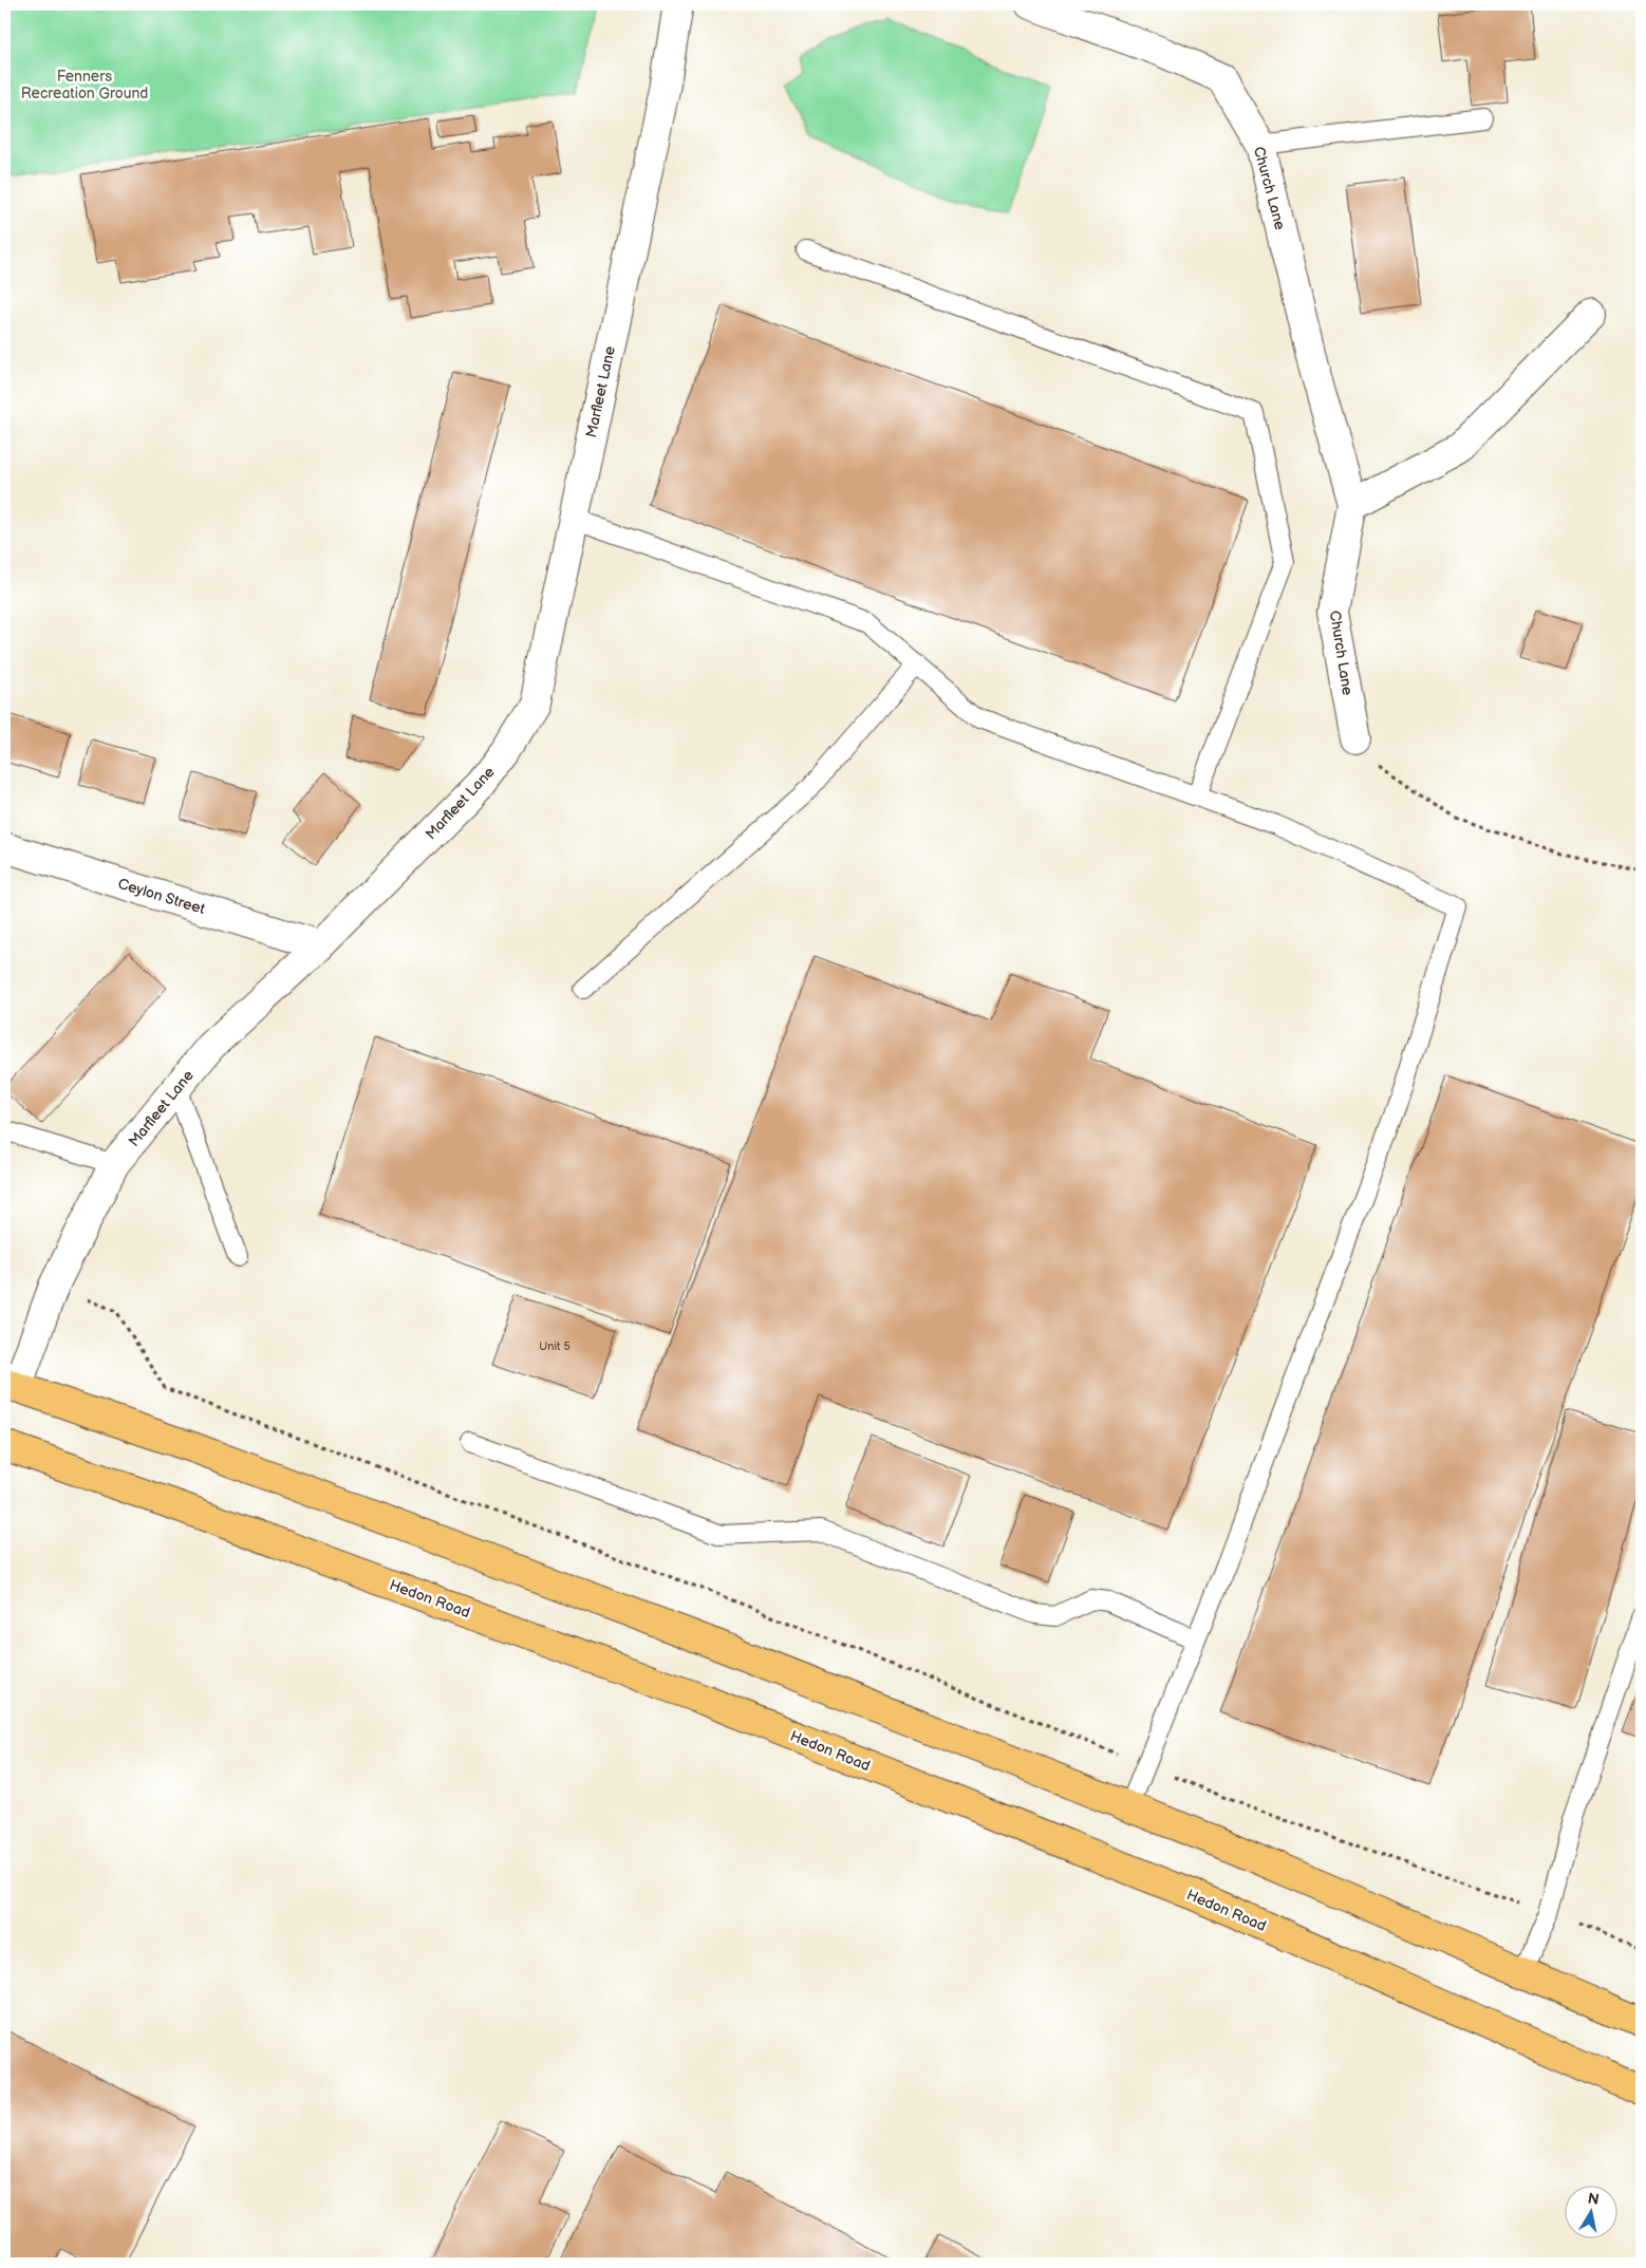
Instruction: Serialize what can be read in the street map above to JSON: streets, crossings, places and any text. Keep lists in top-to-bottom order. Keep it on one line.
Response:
{"streets":{"highway":["Hedon Road"],"street":["Church Lane","Marfleet Lane","Ceylon Street"]},"crossings":[["Marfleet Lane","Ceylon Street"]],"parks":["Fenners Recreation Ground"],"house_numbers":["Unit 5"],"north":"top"}
